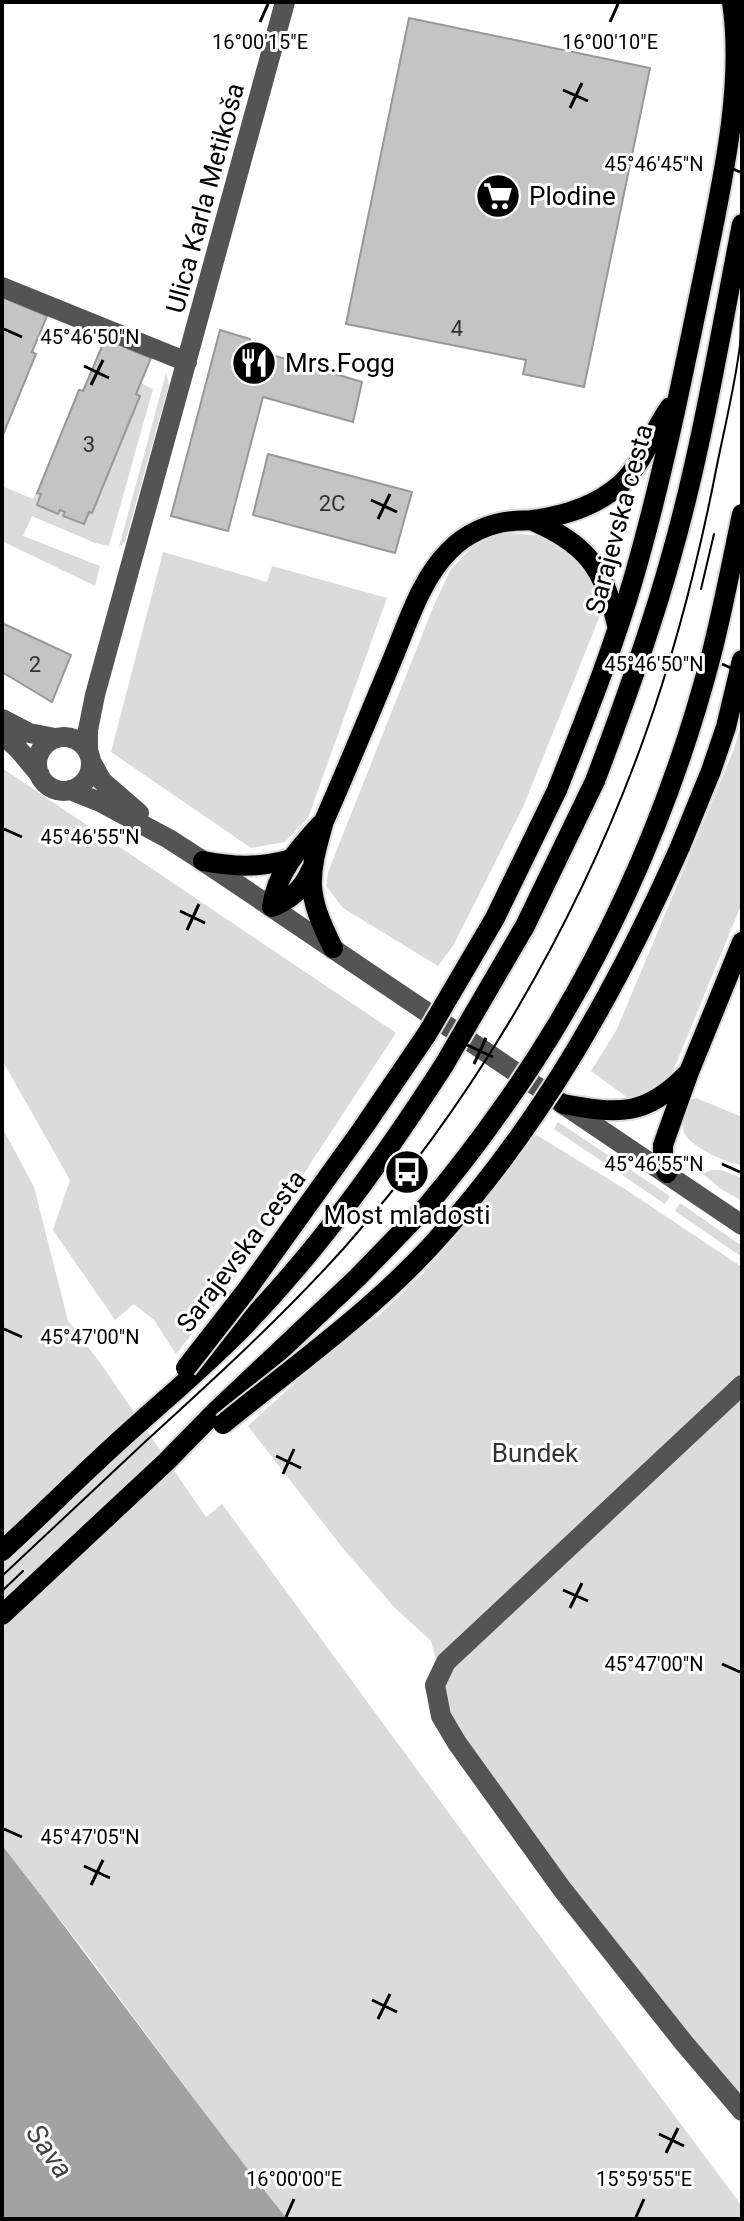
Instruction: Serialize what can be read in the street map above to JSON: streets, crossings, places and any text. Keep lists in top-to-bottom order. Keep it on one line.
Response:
{"streets":{"main road":["Sarajevska cesta"],"street":["Ulica Karla Metikoša"]},"water":["Sava"],"parks":["Bundek"],"places":{"supermarket":["Plodine"],"restaurant":["Mrs.Fogg"],"bus stop":["Most mladosti"]},"house_numbers":["4","3","2C","2"],"coordinates":["16°00'15\"E","16°00'10\"E","45°46'45\"N","45°46'50\"N","45°46'55\"N","45°47'00\"N","45°47'05\"N","16°00'00\"E","15°59'55\"E"]}
